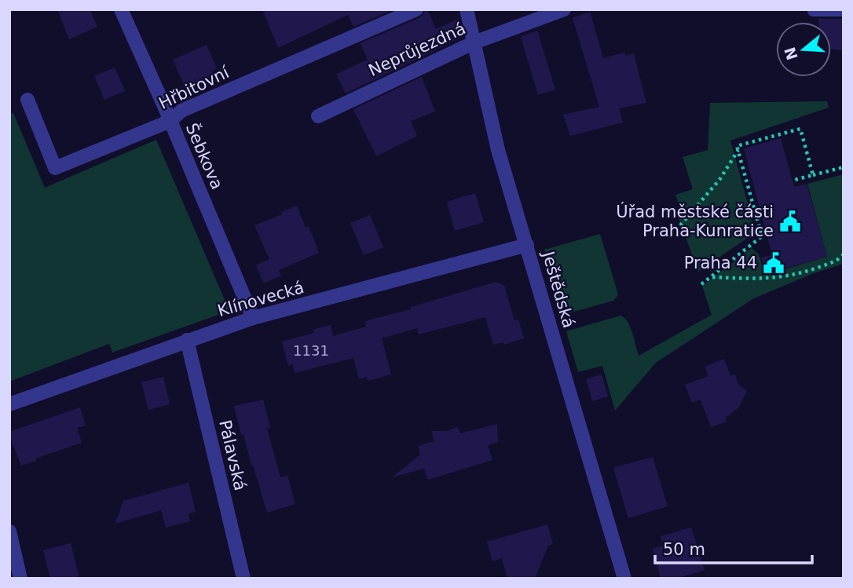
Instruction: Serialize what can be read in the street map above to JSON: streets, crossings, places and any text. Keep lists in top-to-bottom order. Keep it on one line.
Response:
{"streets":{"street":["Neprůjezdná","Hřbitovní","Šebkova","Ještědská","Klínovecká","Pálavská"]},"crossings":[["Neprůjezdná","Ještědská"],["Hřbitovní","Šebkova"],["Šebkova","Klínovecká"],["Ještědská","Klínovecká"],["Klínovecká","Pálavská"]],"places":{"public building":["Úřad městské části Praha-Kunratice","Praha 44"]},"house_numbers":["1131"],"scale_bar":"50 m","north":"left"}
